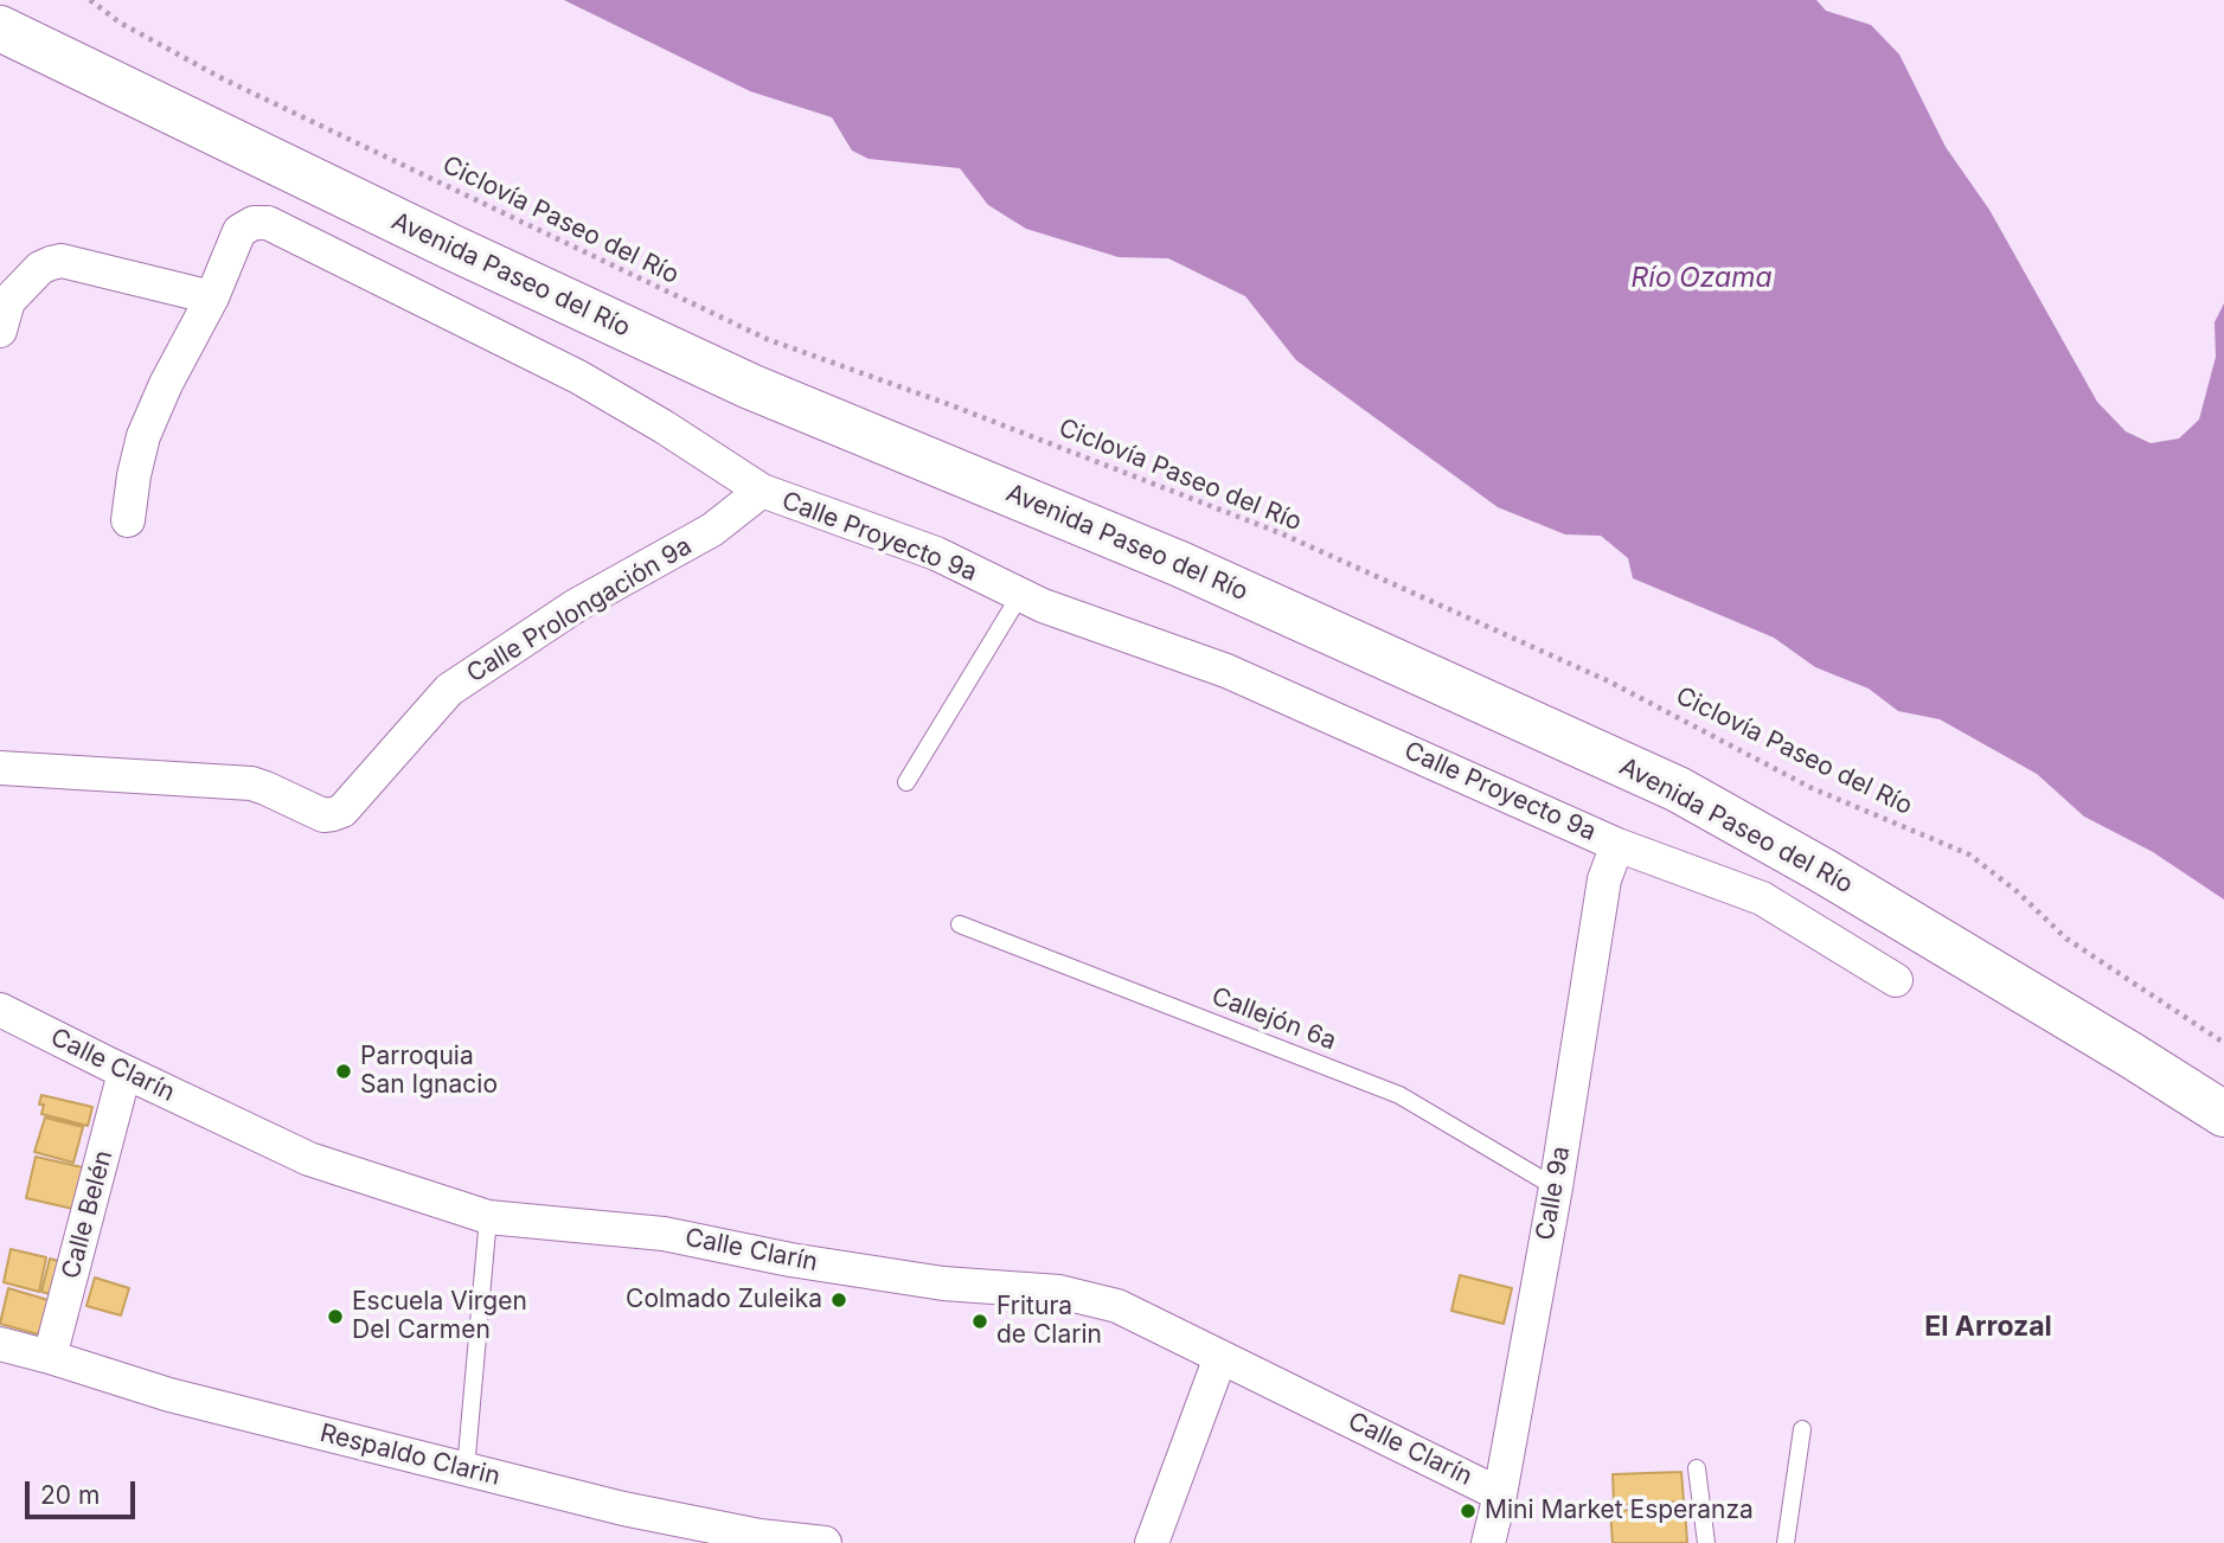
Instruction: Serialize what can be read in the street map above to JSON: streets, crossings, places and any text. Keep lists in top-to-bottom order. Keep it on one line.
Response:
{"streets":{"street":["Avenida Paseo del Río","Calle Proyecto 9a","Calle Prolongación 9a","Calle Clarín","Calle 9a","Calle Belén","Respaldo Clarin"],"lane":["Callejón 6a"],"path":["Ciclovía Paseo del Río"]},"crossings":[["Calle Proyecto 9a","Calle Prolongación 9a"],["Calle Proyecto 9a","Calle 9a"],["Callejón 6a","Calle 9a"],["Calle Clarín","Calle 9a"],["Calle Clarín","Calle Belén"],["Calle Belén","Respaldo Clarin"]],"districts":["El Arrozal"],"water":["Río Ozama"],"places":["Parroquia San Ignacio","Colmado Zuleika","Escuela Virgen Del Carmen","Fritura de Clarin","Mini Market Esperanza"],"scale_bar":"20 m"}
